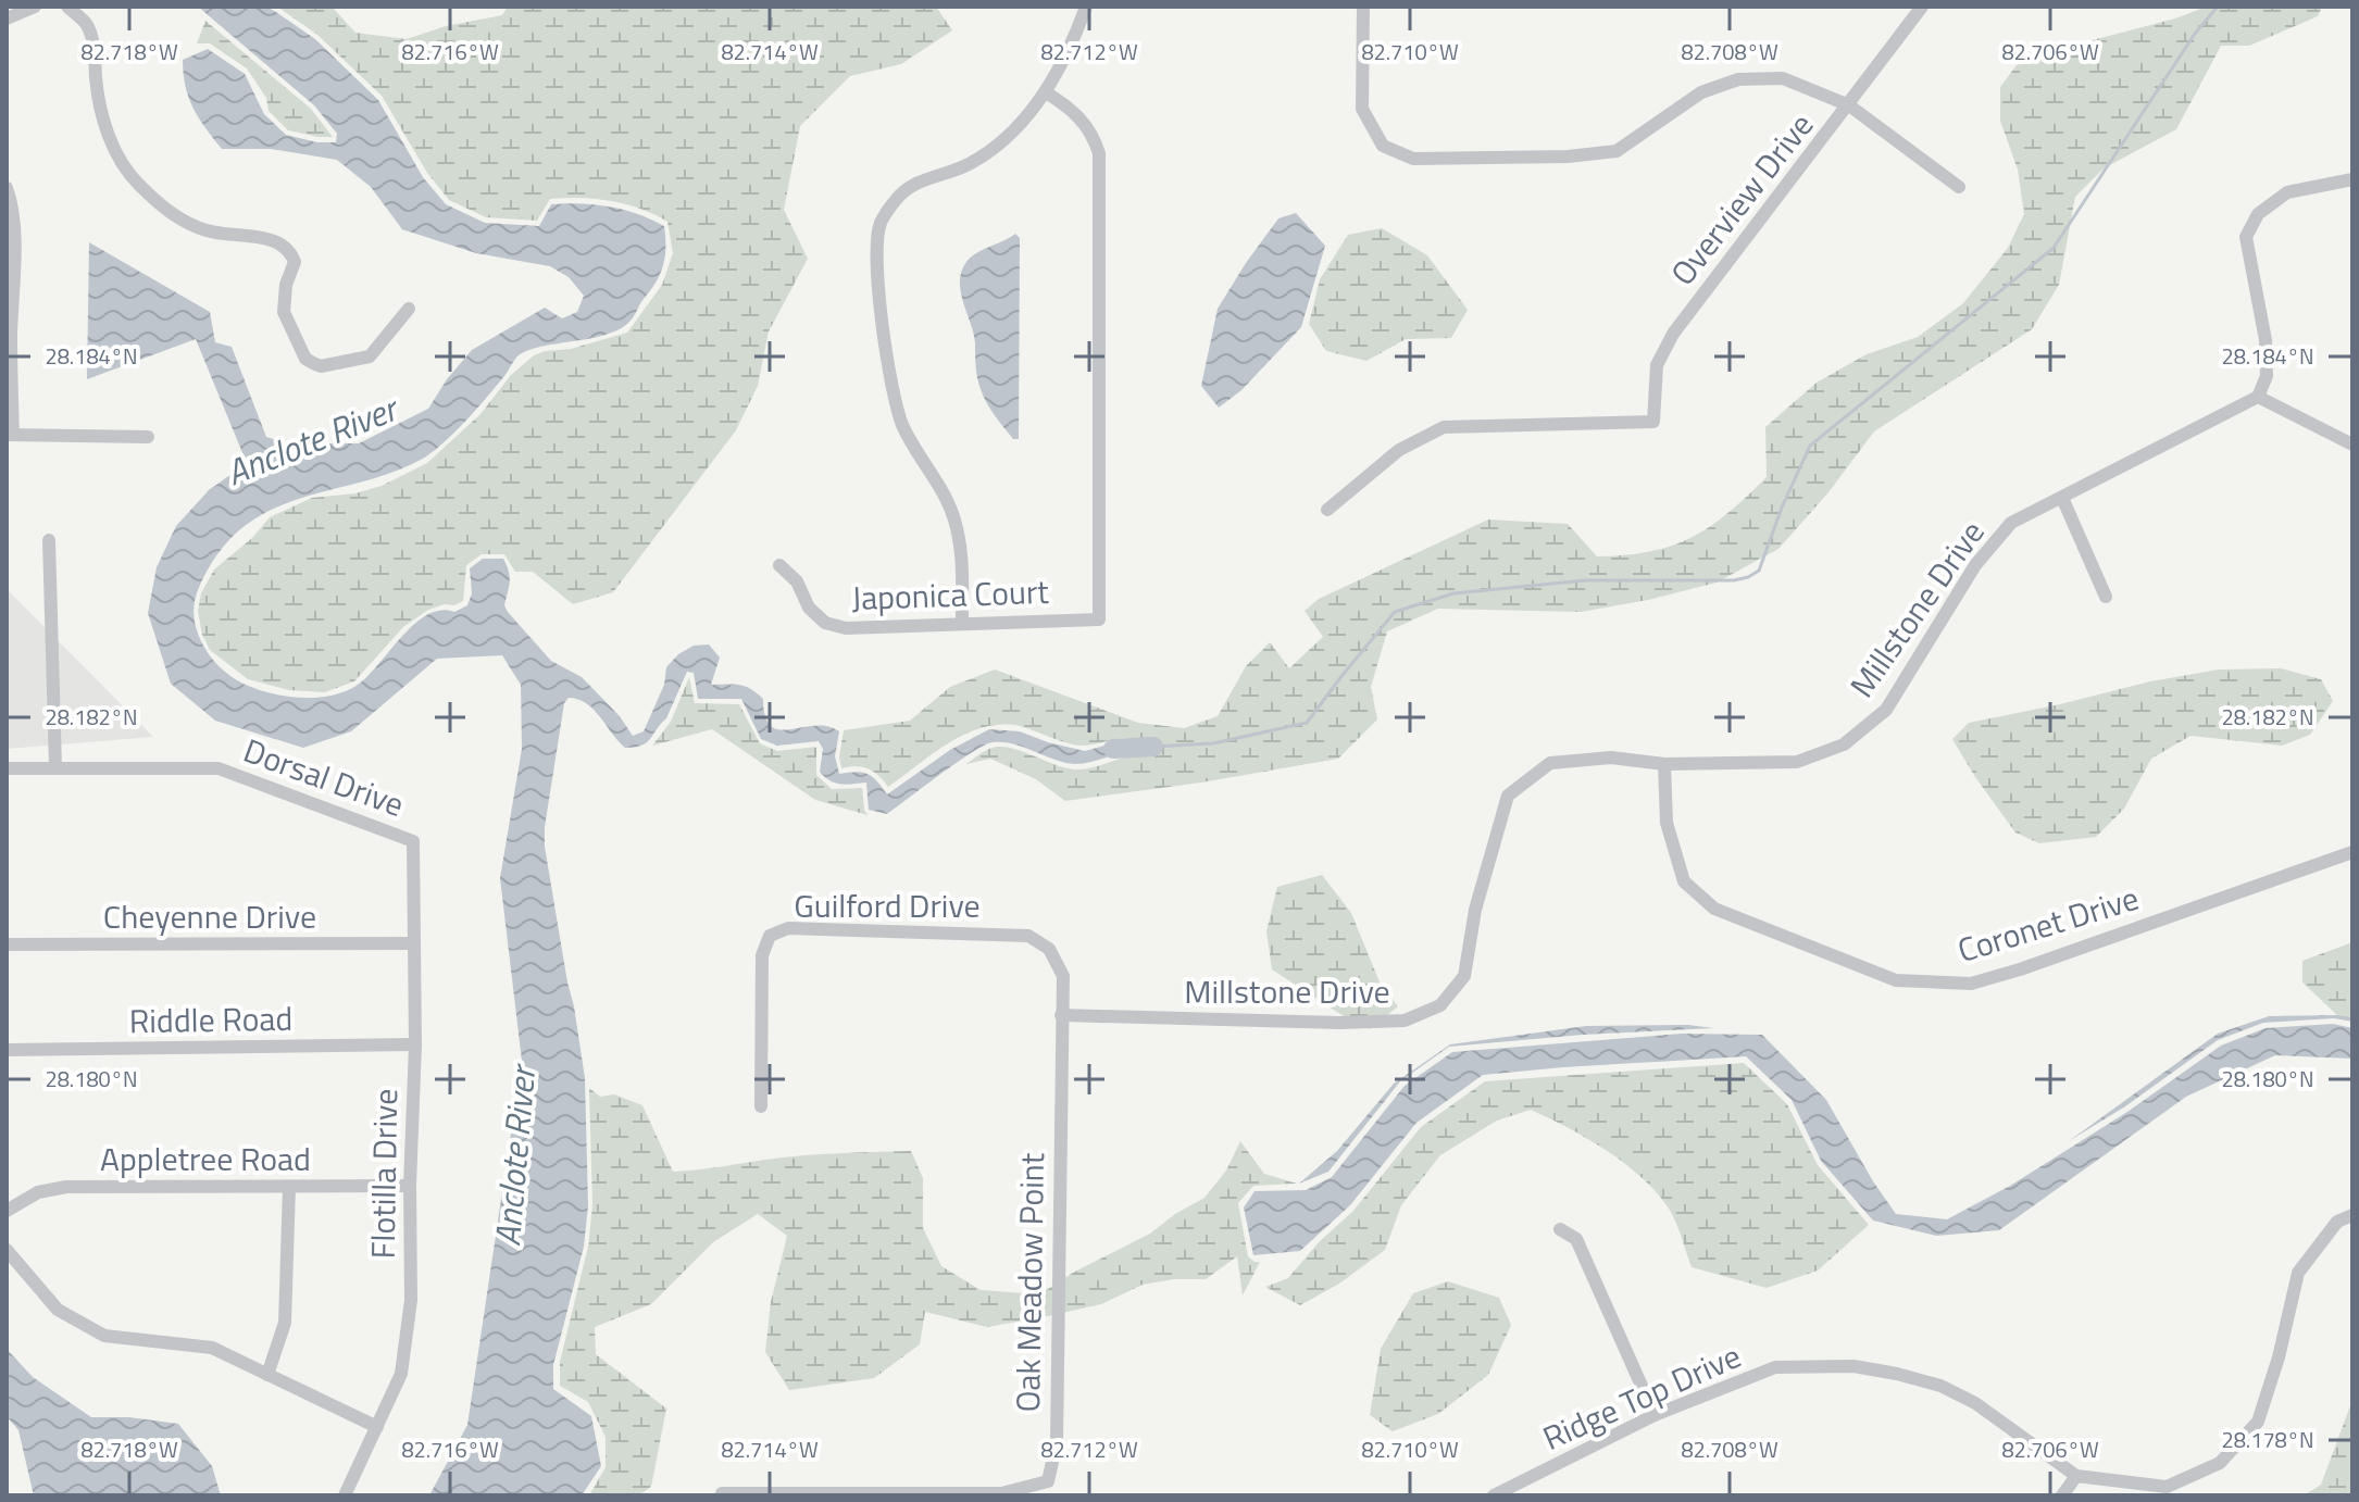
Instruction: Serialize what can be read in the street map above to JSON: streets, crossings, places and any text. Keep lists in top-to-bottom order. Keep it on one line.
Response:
{"streets":{"street":["Overview Drive","Japonica Court","Millstone Drive","Dorsal Drive","Guilford Drive","Cheyenne Drive","Coronet Drive","Riddle Road","Appletree Road","Flotilla Drive","Oak Meadow Point","Ridge Top Drive"]},"crossings":[["Millstone Drive","Guilford Drive"],["Millstone Drive","Coronet Drive"],["Millstone Drive","Oak Meadow Point"],["Dorsal Drive","Flotilla Drive"],["Guilford Drive","Oak Meadow Point"],["Cheyenne Drive","Flotilla Drive"],["Riddle Road","Flotilla Drive"],["Appletree Road","Flotilla Drive"]],"water":["Anclote River"],"coordinates":["82.718°W","82.716°W","82.714°W","82.712°W","82.710°W","82.708°W","82.706°W","28.184°N","28.182°N","28.180°N","28.178°N"]}
